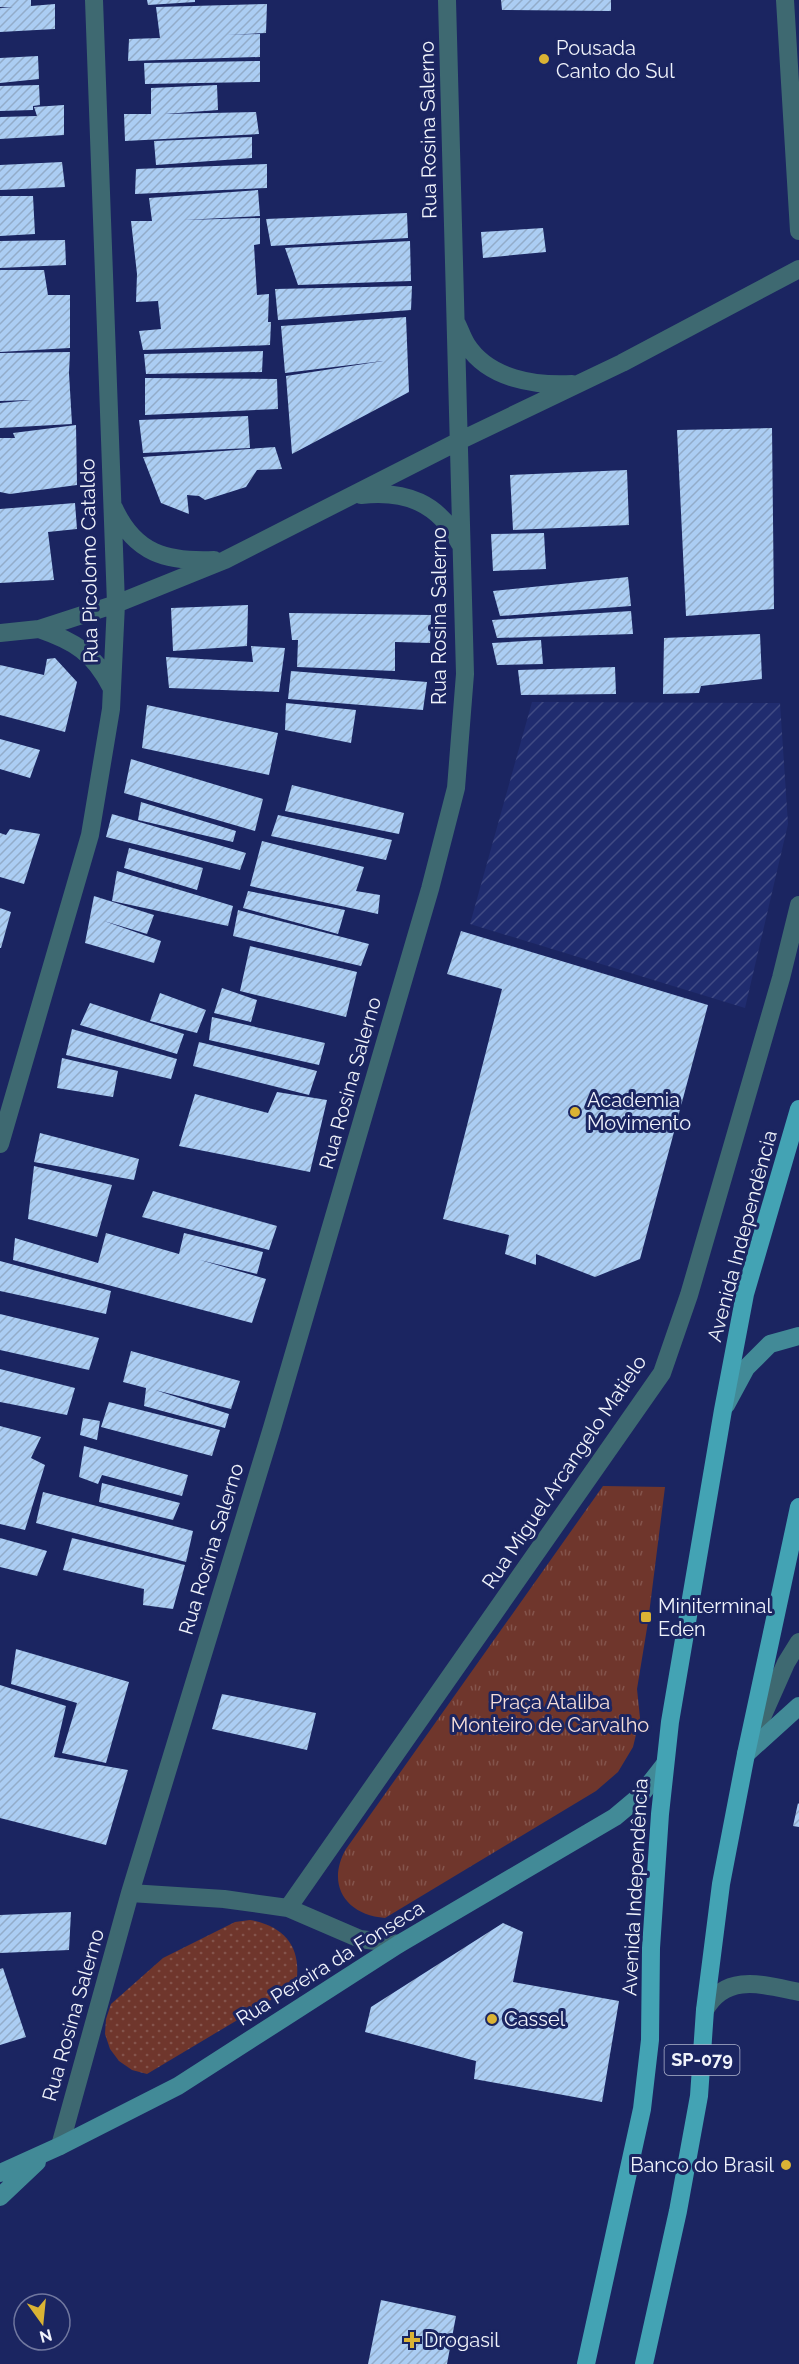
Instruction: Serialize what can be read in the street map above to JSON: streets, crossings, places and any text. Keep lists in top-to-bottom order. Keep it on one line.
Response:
{"streets":{"main road":["Avenida Independência","Rua Pereira da Fonseca","SP-079"],"street":["Rua Rosina Salerno","Rua Picolomo Cataldo","Rua Miguel Arcangelo Matielo"]},"crossings":[["Rua Rosina Salerno","Rua Pereira da Fonseca"],["Avenida Independência","Rua Pereira da Fonseca"]],"parks":["Praça Ataliba Monteiro de Carvalho"],"places":{"other":["Pousada Canto do Sul","Academia Movimento","Cassel","Banco do Brasil"],"transit":["Miniterminal Eden"],"health":["Drogasil"]},"north":"bottom"}
